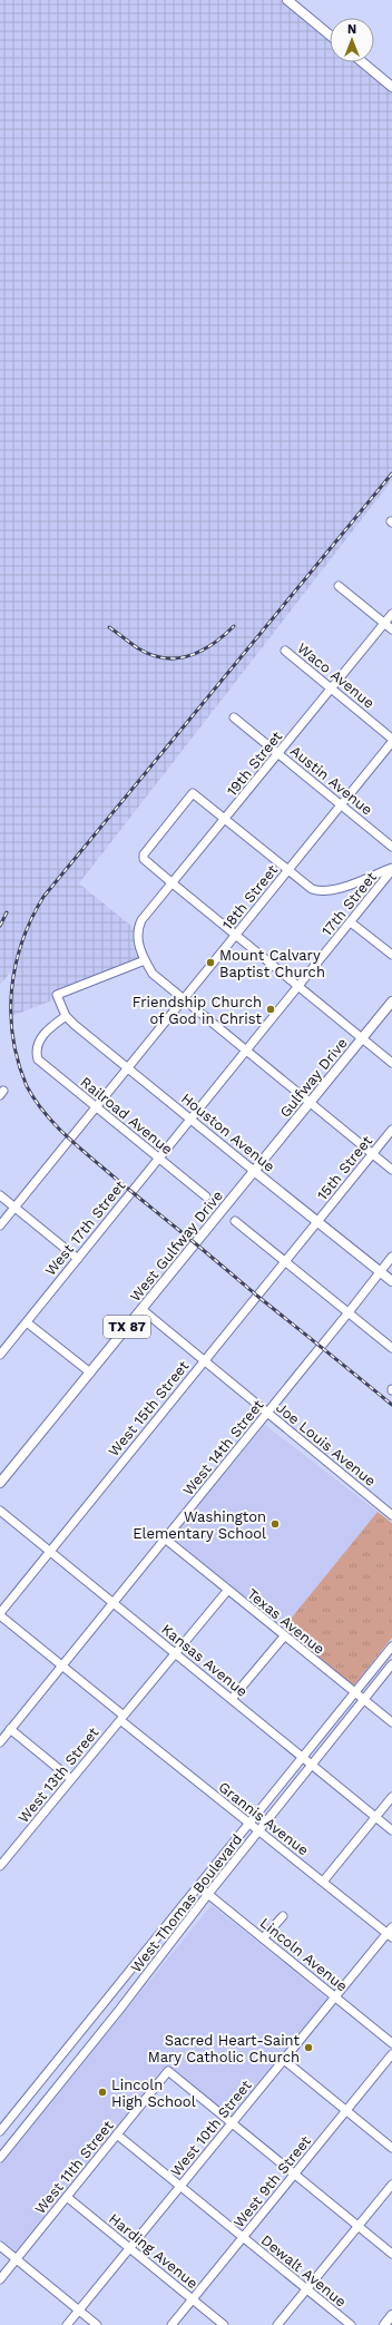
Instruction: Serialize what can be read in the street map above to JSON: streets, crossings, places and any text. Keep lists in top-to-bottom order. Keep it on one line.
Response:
{"streets":{"main road":["Gulfway Drive","Houston Avenue","West Gulfway Drive","TX 87"],"street":["Waco Avenue","19th Street","Austin Avenue","18th Street","17th Street","Railroad Avenue","15th Street","West 17th Street","West 15th Street","Joe Louis Avenue","West 14th Street","Texas Avenue","Kansas Avenue","West 13th Street","Grannis Avenue","West Thomas Boulevard","Lincoln Avenue","West 10th Street","West 11th Street","West 9th Street","Harding Avenue","Dewalt Avenue"]},"crossings":[["Waco Avenue","19th Street"],["19th Street","Austin Avenue"],["19th Street","Houston Avenue"],["Austin Avenue","18th Street"],["18th Street","Railroad Avenue"],["18th Street","Houston Avenue"],["17th Street","Houston Avenue"],["17th Street","West 17th Street"],["Gulfway Drive","Houston Avenue"],["Gulfway Drive","West Gulfway Drive"],["Railroad Avenue","Houston Avenue"],["Railroad Avenue","West 17th Street"],["Houston Avenue","15th Street"],["Houston Avenue","West 17th Street"],["Houston Avenue","West Gulfway Drive"],["Houston Avenue","West 15th Street"],["Houston Avenue","West 14th Street"],["15th Street","West 15th Street"],["West Gulfway Drive","Joe Louis Avenue"],["West 15th Street","Joe Louis Avenue"],["West 15th Street","Kansas Avenue"],["West 15th Street","Grannis Avenue"],["Joe Louis Avenue","West 14th Street"],["West 14th Street","Texas Avenue"],["West 14th Street","Kansas Avenue"],["West 14th Street","Grannis Avenue"],["Texas Avenue","West 13th Street"],["Texas Avenue","West Thomas Boulevard"],["Kansas Avenue","West 13th Street"],["Kansas Avenue","West Thomas Boulevard"],["West 13th Street","Grannis Avenue"],["Grannis Avenue","West Thomas Boulevard"],["Grannis Avenue","West 10th Street"],["West Thomas Boulevard","Lincoln Avenue"],["Lincoln Avenue","West 10th Street"],["West 10th Street","West 11th Street"],["West 10th Street","Harding Avenue"],["West 10th Street","Dewalt Avenue"],["West 11th Street","Harding Avenue"],["West 11th Street","Dewalt Avenue"],["West 9th Street","Harding Avenue"],["West 9th Street","Dewalt Avenue"]],"places":["Mount Calvary Baptist Church","Friendship Church of God in Christ","Washington Elementary School","Sacred Heart-Saint Mary Catholic Church","Lincoln High School"],"north":"top"}
